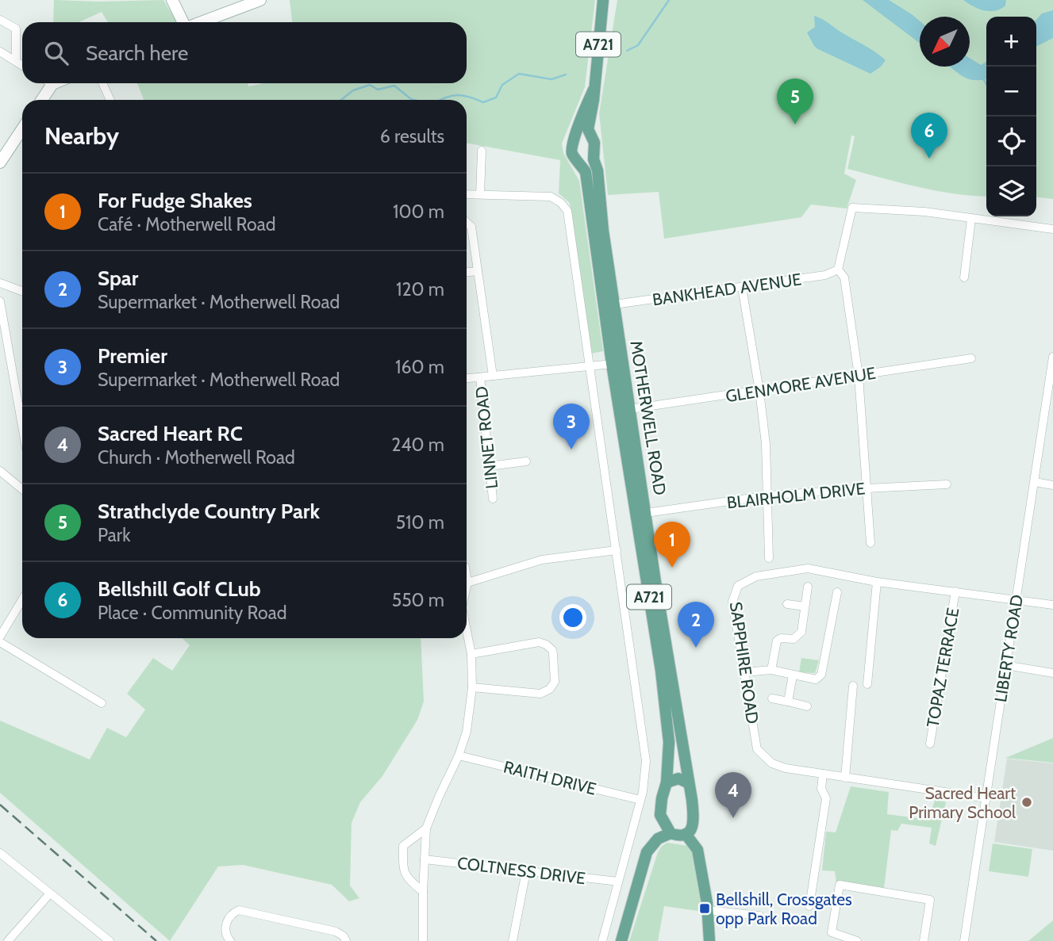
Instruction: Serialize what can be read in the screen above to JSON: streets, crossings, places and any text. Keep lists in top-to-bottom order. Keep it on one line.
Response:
{"streets":{"main road":["A721","MOTHERWELL ROAD"],"street":["BANKHEAD AVENUE","GLENMORE AVENUE","LINNET ROAD","BLAIRHOLM DRIVE","LIBERTY ROAD","SAPPHIRE ROAD","TOPAZ TERRACE","RAITH DRIVE","COLTNESS DRIVE"]},"crossings":[["A721","MOTHERWELL ROAD"],["BANKHEAD AVENUE","MOTHERWELL ROAD"],["GLENMORE AVENUE","MOTHERWELL ROAD"],["MOTHERWELL ROAD","BLAIRHOLM DRIVE"],["LIBERTY ROAD","SAPPHIRE ROAD"],["SAPPHIRE ROAD","TOPAZ TERRACE"]],"places":{"other":["Sacred Heart Primary School"],"transit":["Bellshill, Crossgates opp Park Road"]},"north":"bottom left","page":{"map_buttons":["+","−"],"search":"Search here","pins":["5","6","3","1","2","4"],"heading":["Nearby","6 results"],"list":[{"mark":"1","name":"For Fudge Shakes","note":"Café · Motherwell Road","value":"100 m"},{"mark":"2","name":"Spar","note":"Supermarket · Motherwell Road","value":"120 m"},{"mark":"3","name":"Premier","note":"Supermarket · Motherwell Road","value":"160 m"},{"mark":"4","name":"Sacred Heart RC","note":"Church · Motherwell Road","value":"240 m"},{"mark":"5","name":"Strathclyde Country Park","note":"Park","value":"510 m"},{"mark":"6","name":"Bellshill Golf CLub","note":"Place · Community Road","value":"550 m"}]}}
